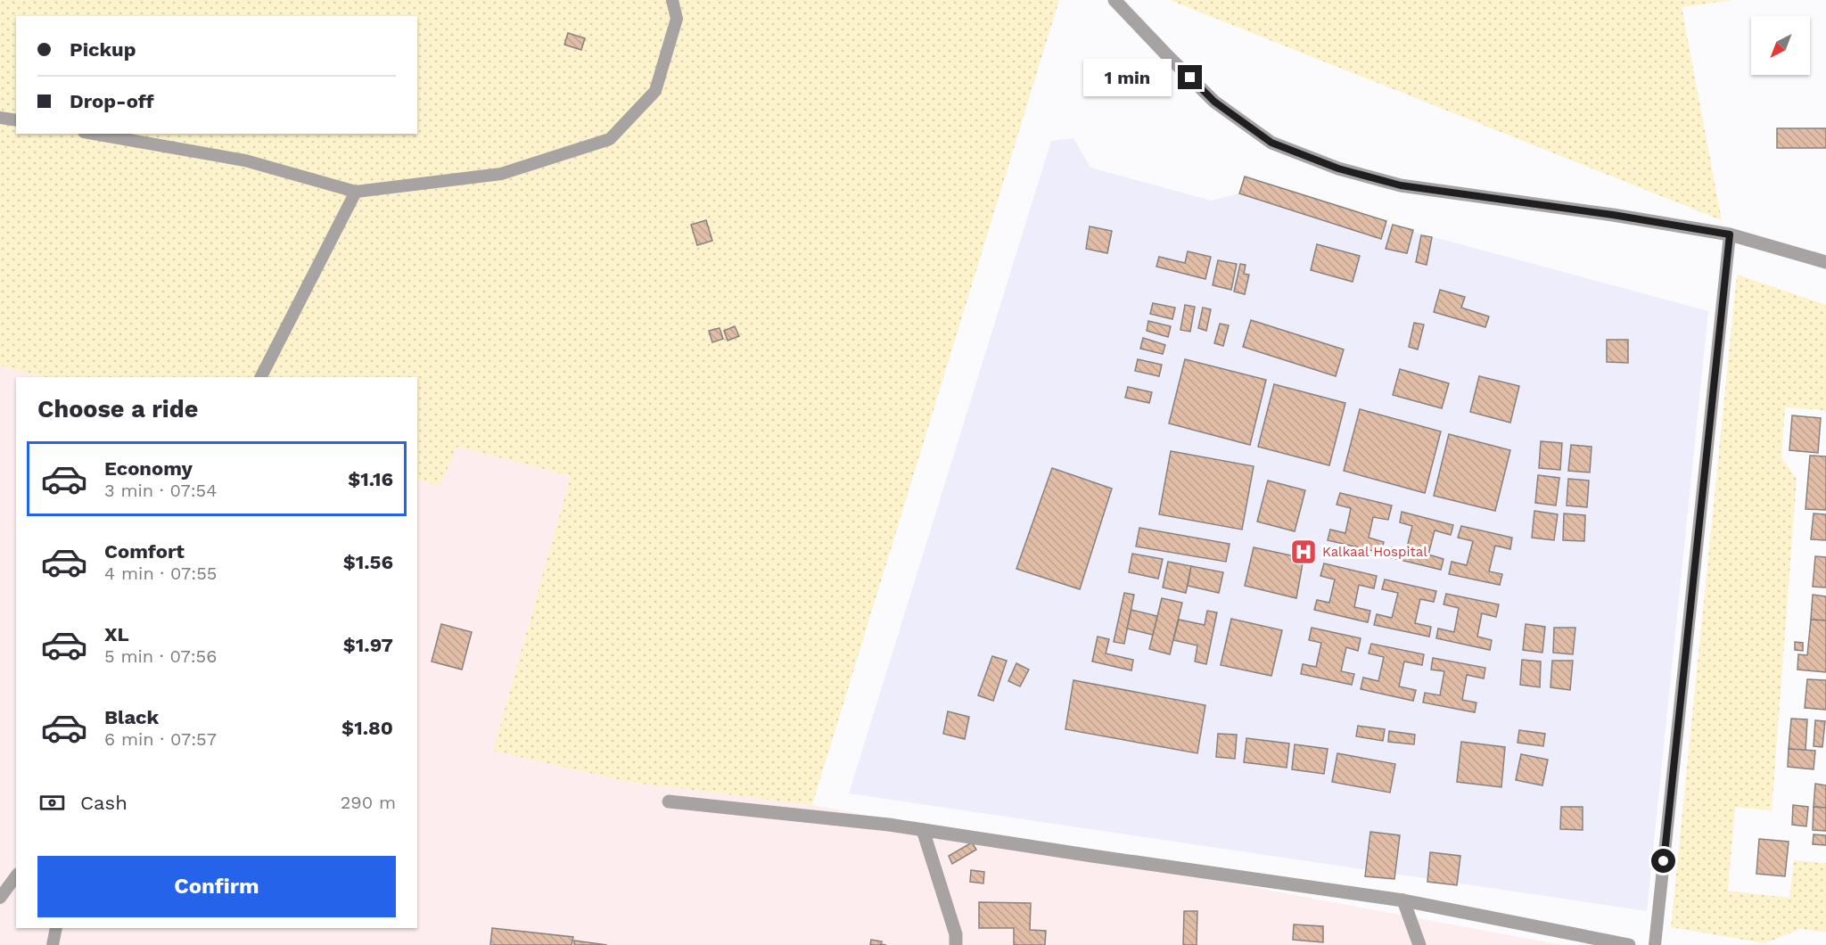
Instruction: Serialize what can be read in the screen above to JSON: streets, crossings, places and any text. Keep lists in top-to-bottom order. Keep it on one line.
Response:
{"places":{"hospital":["Kalkaal Hospital"]},"north":"bottom left","page":{"banner":["Pickup","Drop-off"],"bubble":"1 min","heading":"Choose a ride","list":[{"name":"Economy","note":"3 min · 07:54","value":"$1.16"},{"name":"Comfort","note":"4 min · 07:55","value":"$1.56"},{"name":"XL","note":"5 min · 07:56","value":"$1.97"},{"name":"Black","note":"6 min · 07:57","value":"$1.80"}],"pay":["Cash","290 m"],"buttons":"Confirm"}}
